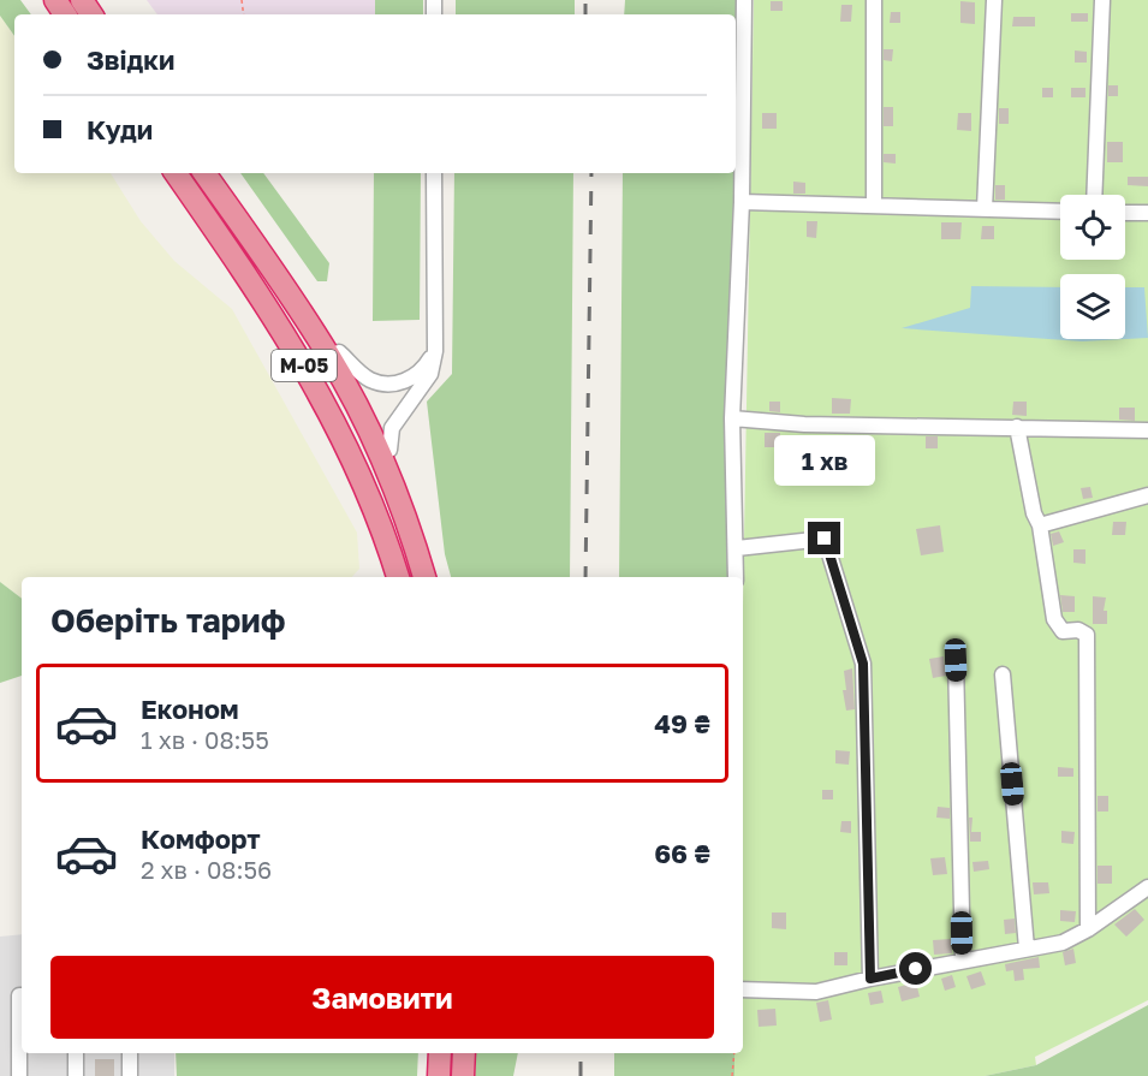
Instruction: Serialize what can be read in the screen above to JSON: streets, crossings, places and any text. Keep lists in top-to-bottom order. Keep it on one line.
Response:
{"streets":{"highway":["М-05"]},"page":{"banner":["Звідки","Куди"],"bubble":"1 хв","heading":"Оберіть тариф","list":[{"name":"Економ","note":"1 хв · 08:55","value":"49 ₴"},{"name":"Комфорт","note":"2 хв · 08:56","value":"66 ₴"}],"buttons":"Замовити"}}
